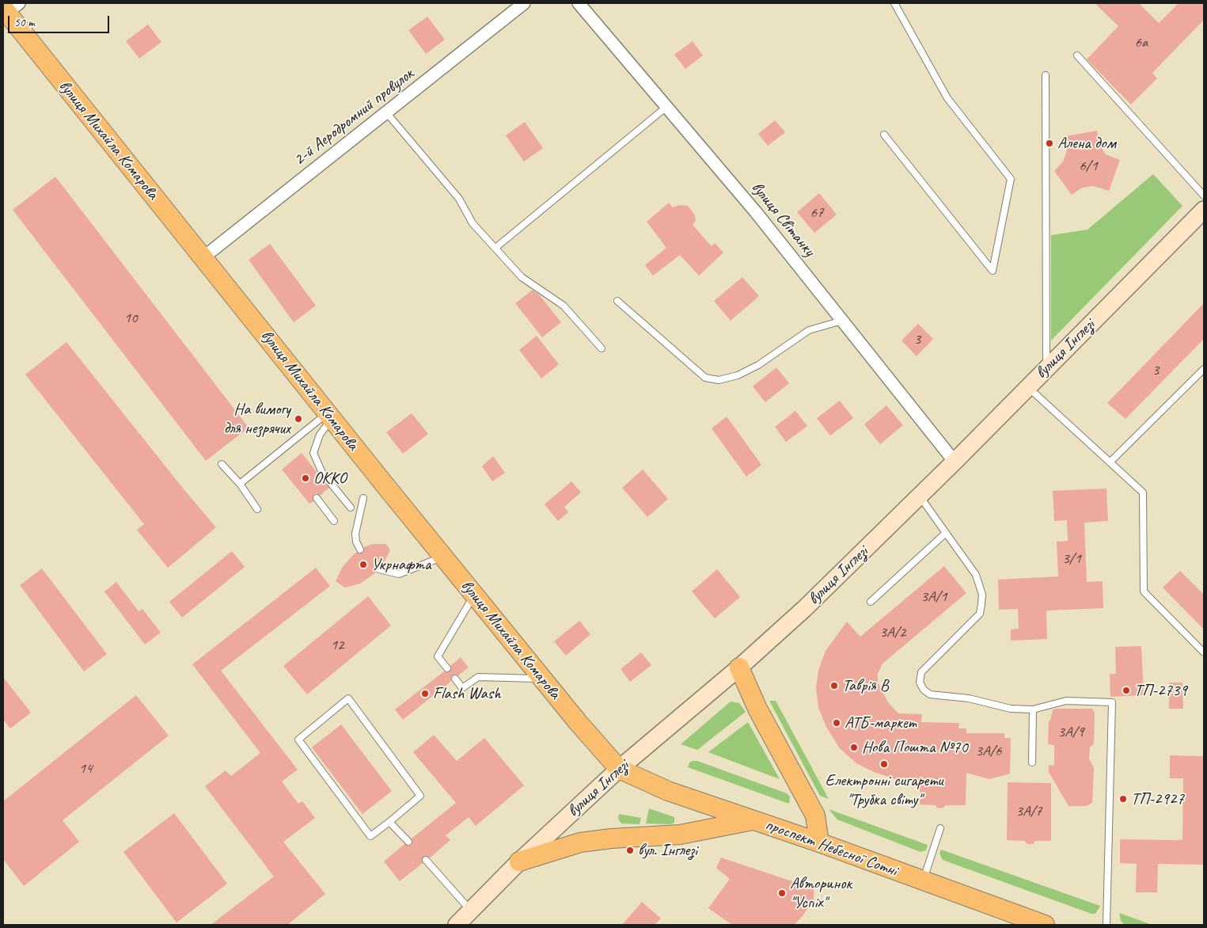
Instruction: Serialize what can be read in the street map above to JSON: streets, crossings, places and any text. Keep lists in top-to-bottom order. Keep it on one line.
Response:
{"streets":{"main road":["вулиця Михайла Комарова","вулиця Інглезі","проспект Небесної Сотні"],"street":["2-й Аеродромний провулок","вулиця Світанку"]},"crossings":[["2-й Аеродромний провулок","вулиця Михайла Комарова"],["вулиця Михайла Комарова","вулиця Інглезі"],["вулиця Михайла Комарова","проспект Небесної Сотні"],["вулиця Світанку","вулиця Інглезі"],["вулиця Інглезі","проспект Небесної Сотні"]],"places":["Алена дом","На вимогу для незрячих","ОККО","Укрнафта","Таврія В","ТП-2739","Flash Wash","АТБ-маркет","Нова Пошта №70","Електронні сигарети \"Трубка світу\"","ТП-2927","вул. Інглезі","Авторинок \"Успіх\""],"house_numbers":["6а","6/1","67","10","3","3","3/1","3А/1","3А/2","12","3А/9","3А/6","14","3А/7"],"scale_bar":"50 m"}
